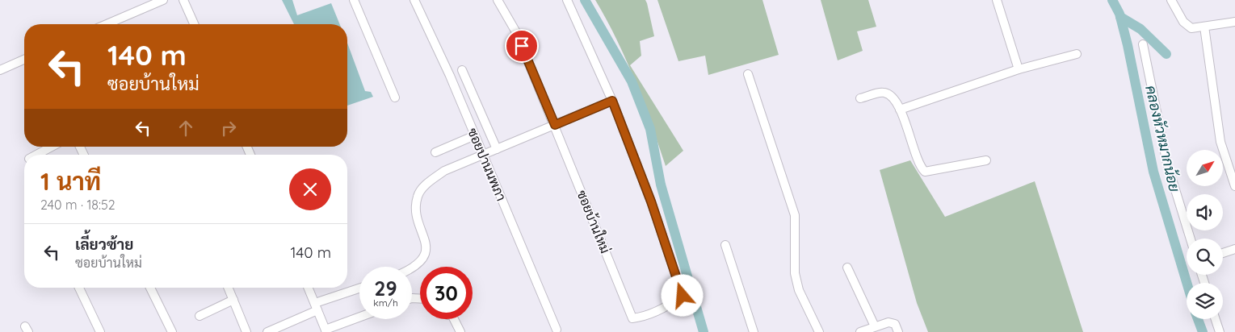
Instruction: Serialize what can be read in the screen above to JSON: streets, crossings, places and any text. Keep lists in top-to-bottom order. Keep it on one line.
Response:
{"streets":{"street":["ซอยปานนพภา","ซอยบ้านใหม่"]},"water":["คลองหัวหมากน้อย"],"north":"top right","page":{"turn":["140 m","ซอยบ้านใหม่"],"heading":["1 นาที","240 m · 18:52"],"list":[{"name":"เลี้ยวซ้าย","note":"ซอยบ้านใหม่","value":"140 m"}],"speed":"29 km/h","limit":"30"}}
